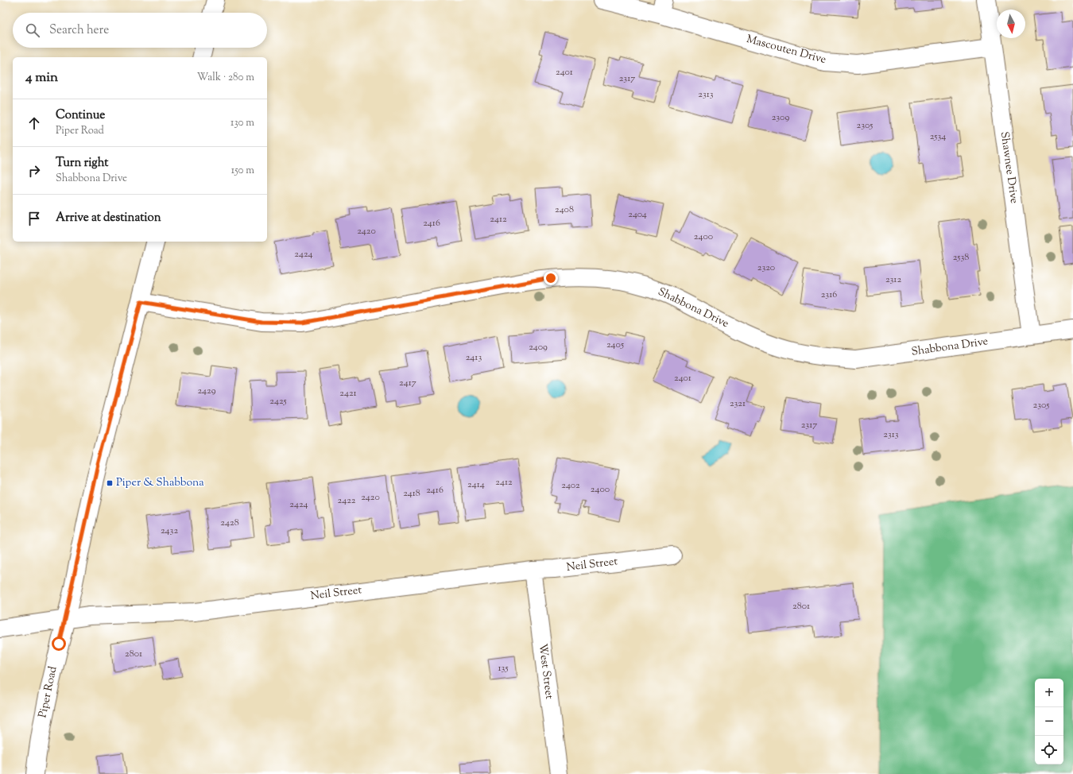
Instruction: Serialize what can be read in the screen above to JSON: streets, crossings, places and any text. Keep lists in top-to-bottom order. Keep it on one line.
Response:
{"streets":{"street":["Mascouten Drive","Shawnee Drive","Shabbona Drive","Neil Street","West Street","Piper Road"]},"crossings":[["Mascouten Drive","Shawnee Drive"],["Shawnee Drive","Shabbona Drive"],["Shabbona Drive","Piper Road"],["Neil Street","West Street"],["Neil Street","Piper Road"]],"places":{"transit":["Piper & Shabbona"]},"house_numbers":["2401","2317","2313","2309","2305","2534","2408","2404","2412","2416","2420","2400","2424","2538","2320","2312","2316","2405","2409","2413","2401","2417","2429","2421","2425","2321","2305","2317","2313","2412","2414","2402","2400","2416","2418","2420","2422","2424","2428","2432","2801","2801","135"],"north":"bottom","page":{"search":"Search here","heading":["4 min","Walk · 280 m"],"list":[["Continue","Piper Road","130 m"],["Turn right","Shabbona Drive","150 m"],"Arrive at destination"],"map_buttons":["+","−"]}}
